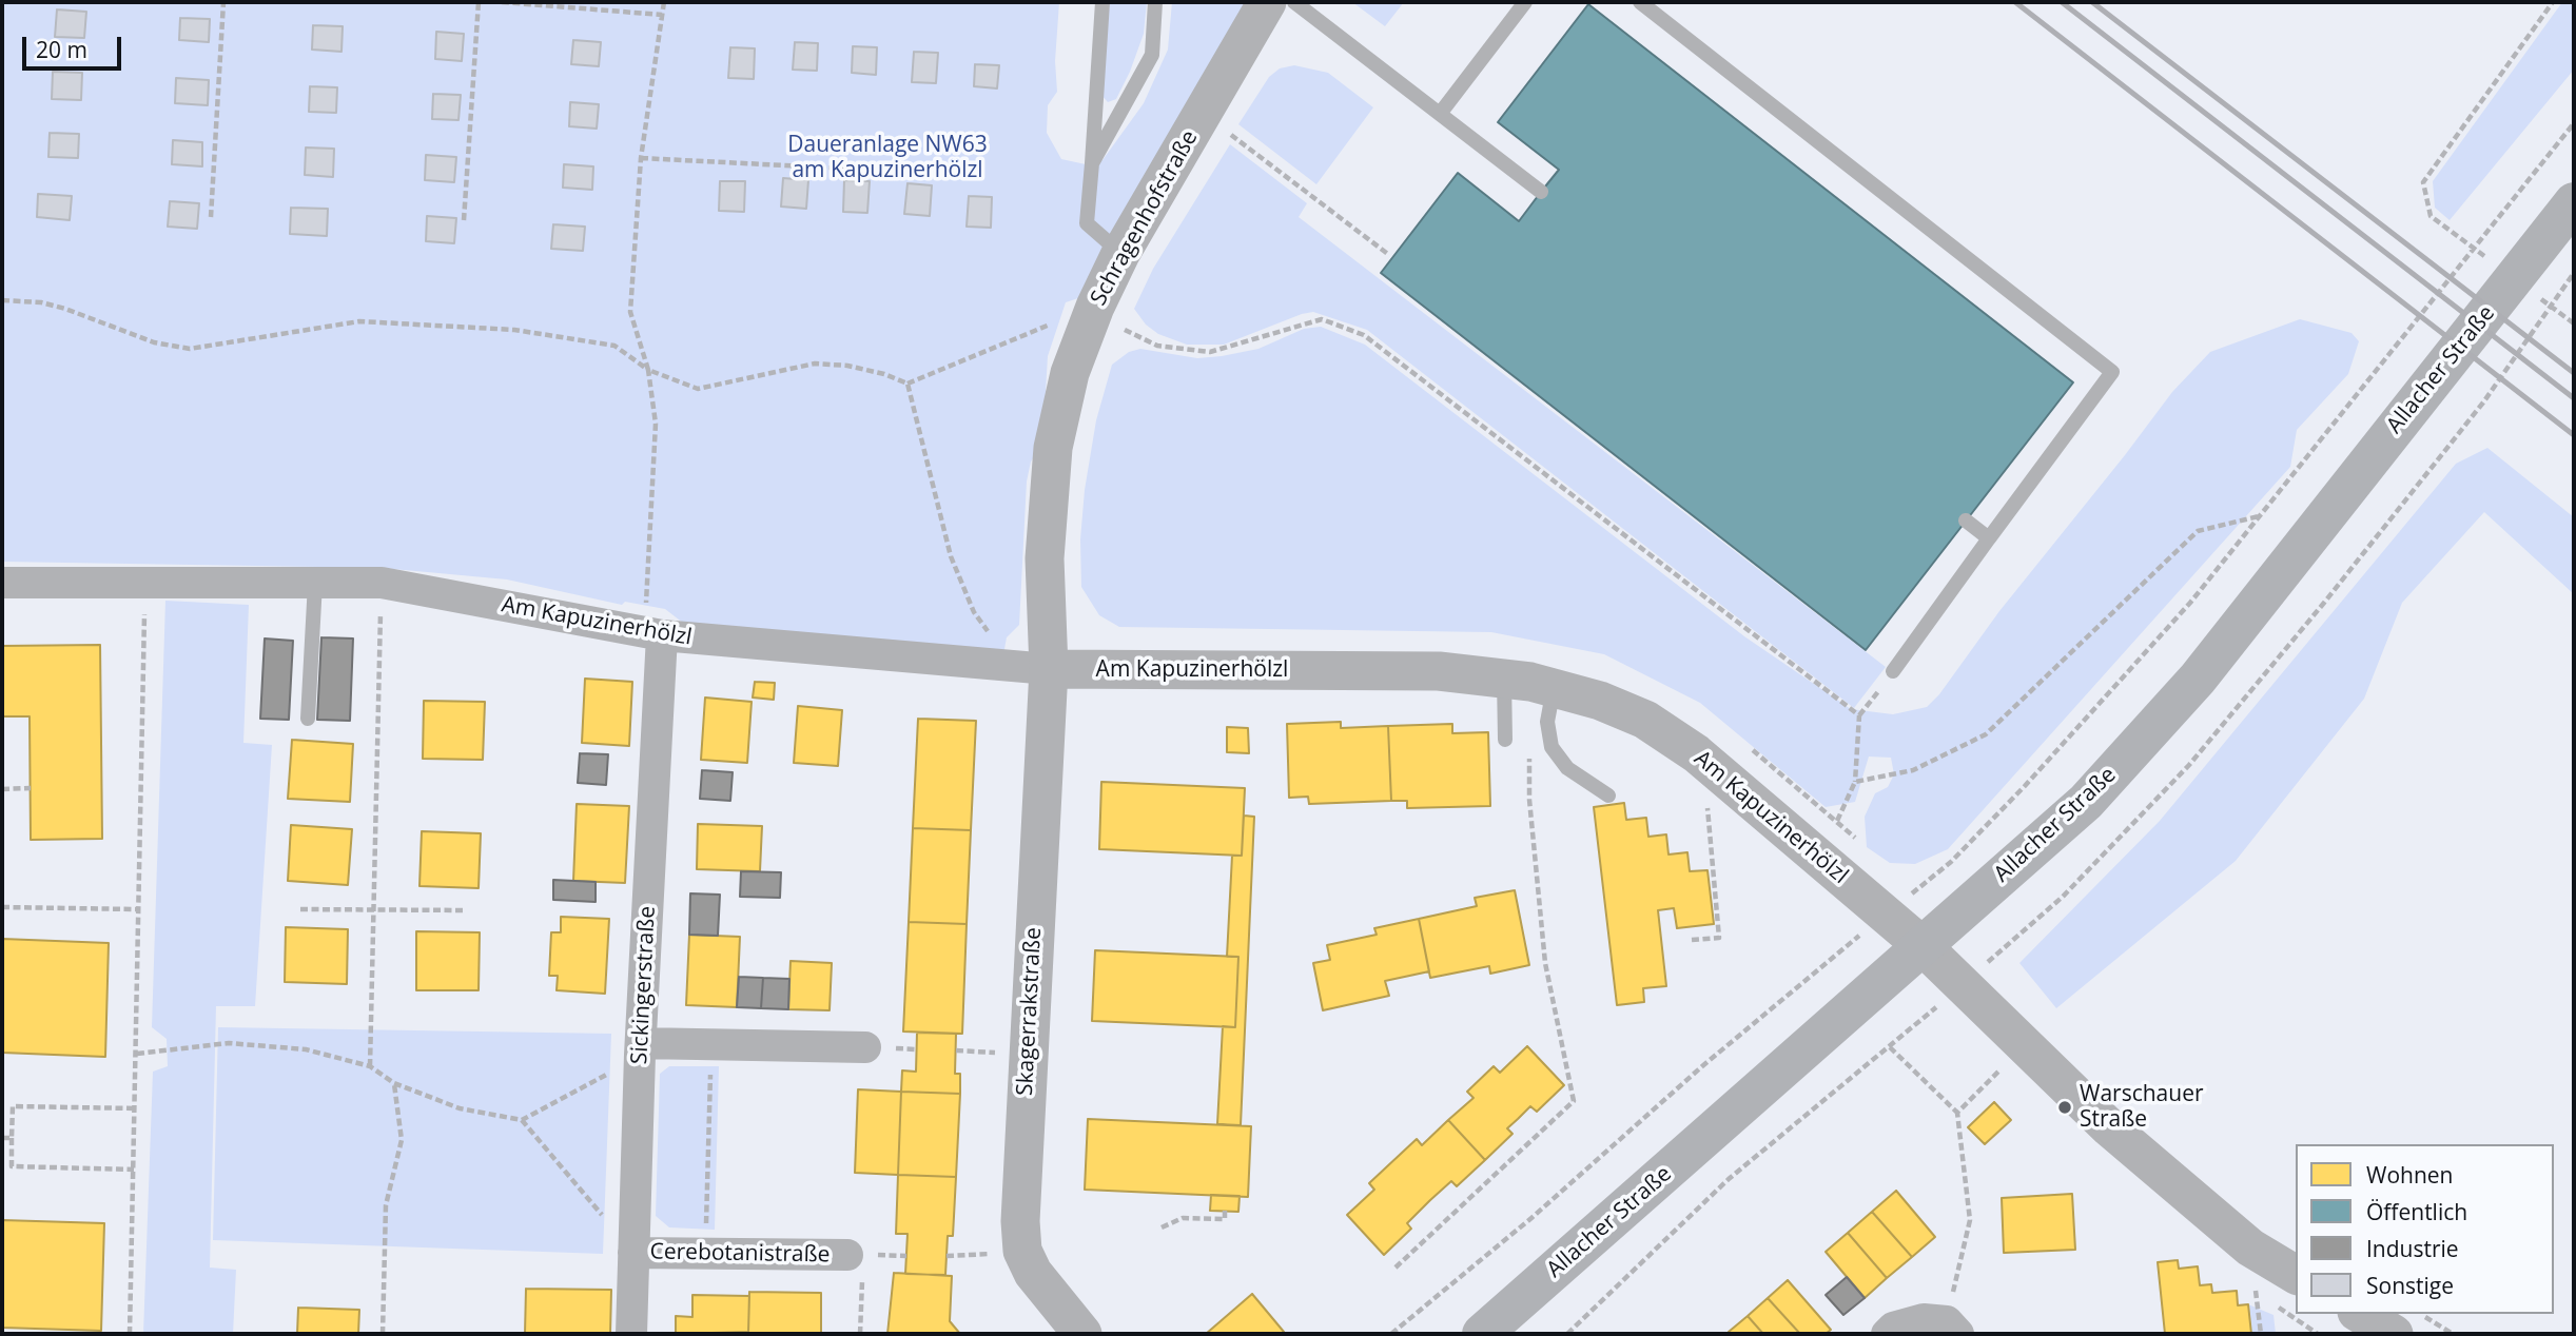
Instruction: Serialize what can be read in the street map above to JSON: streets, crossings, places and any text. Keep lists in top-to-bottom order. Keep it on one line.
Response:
{"streets":{"main road":["Allacher Straße"],"street":["Schragenhofstraße","Am Kapuzinerhölzl","Sickingerstraße","Skagerrakstraße","Cerebotanistraße"]},"crossings":[["Schragenhofstraße","Am Kapuzinerhölzl"],["Schragenhofstraße","Skagerrakstraße"],["Am Kapuzinerhölzl","Sickingerstraße"],["Am Kapuzinerhölzl","Skagerrakstraße"],["Sickingerstraße","Cerebotanistraße"]],"parks":["Daueranlage NW63 am Kapuzinerhölzl"],"places":["Warschauer Straße"],"legend":["Wohnen","Öffentlich","Industrie","Sonstige"],"scale_bar":"20 m"}
